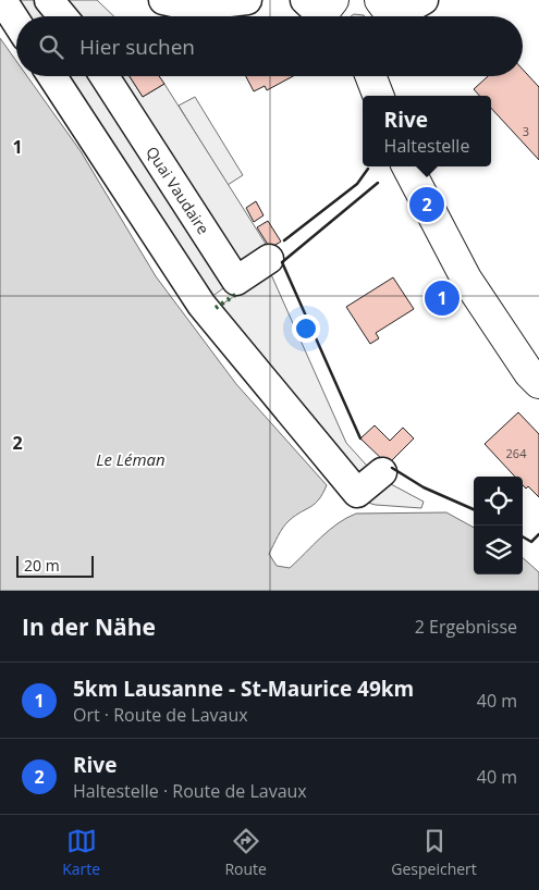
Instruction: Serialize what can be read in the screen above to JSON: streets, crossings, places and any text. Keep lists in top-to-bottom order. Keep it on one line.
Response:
{"streets":{"street":["Quai Vaudaire"]},"water":["Le Léman"],"house_numbers":["3","264"],"scale_bar":"20 m","page":{"search":"Hier suchen","popup":["Rive","Haltestelle"],"pins":["2","1"],"scale":"20 m","heading":["In der Nähe","2 Ergebnisse"],"list":[{"mark":"1","name":"5km Lausanne - St-Maurice 49km","note":"Ort · Route de Lavaux","value":"40 m"},{"mark":"2","name":"Rive","note":"Haltestelle · Route de Lavaux","value":"40 m"}],"nav":["Karte","Route","Gespeichert"]},"grid":{"rows":["1","2"]}}
